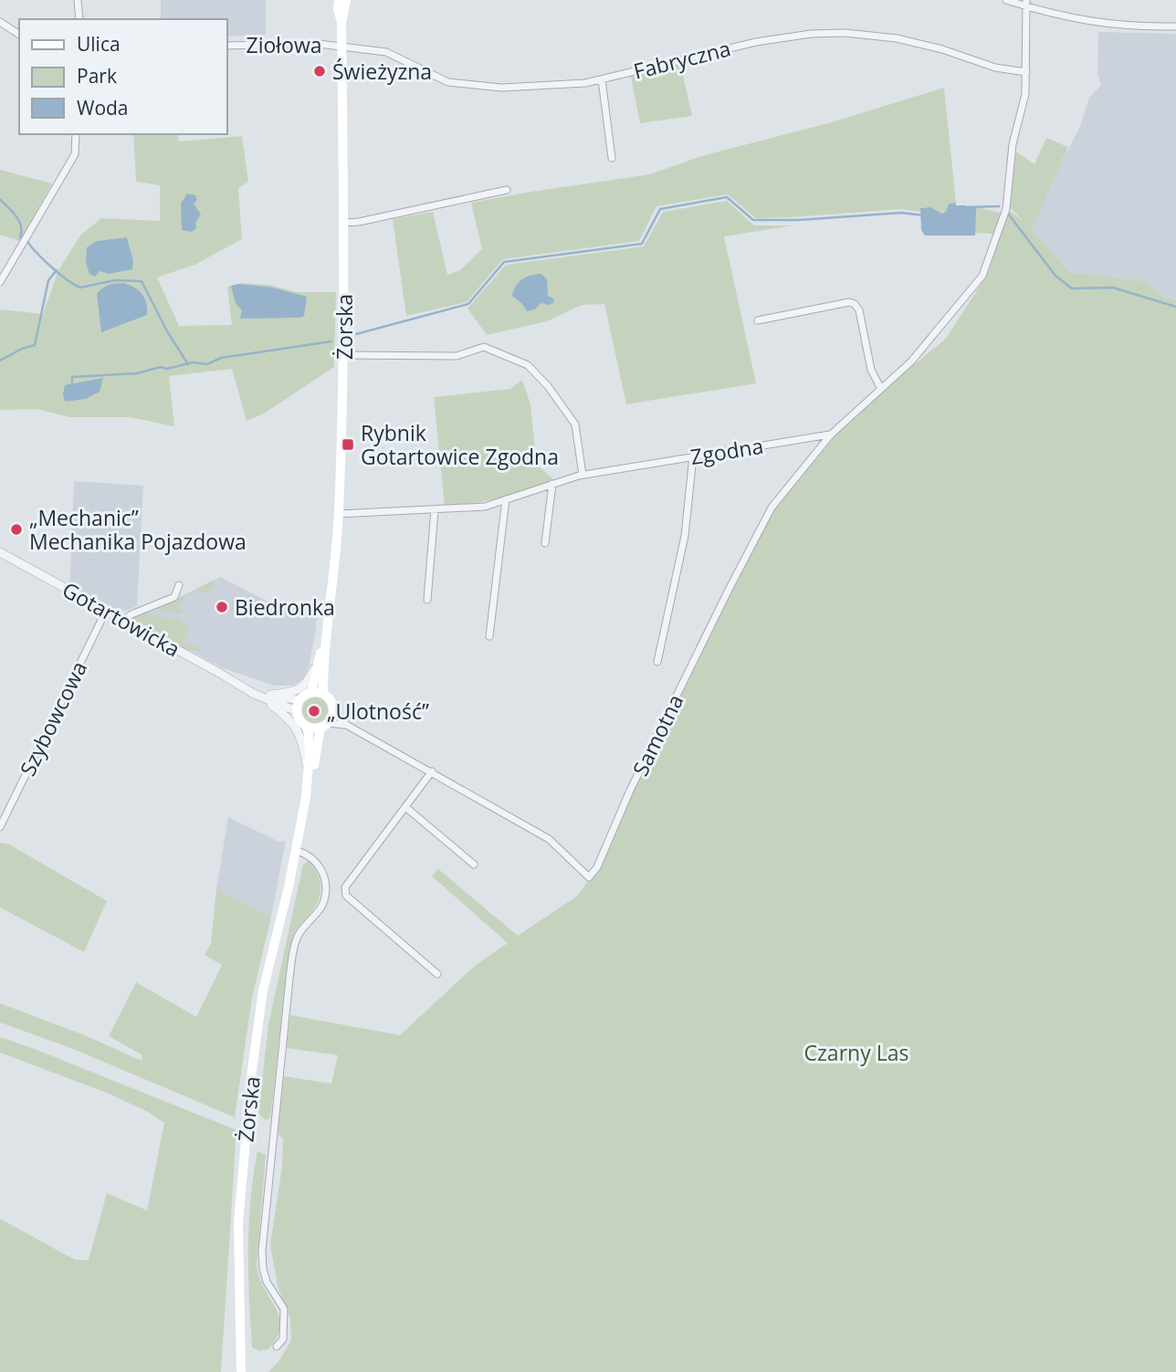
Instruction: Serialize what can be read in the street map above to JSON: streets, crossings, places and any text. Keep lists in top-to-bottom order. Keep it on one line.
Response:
{"streets":{"main road":["Żorska"],"street":["Ziołowa","Fabryczna","Zgodna","Gotartowicka","Szybowcowa","Samotna"]},"crossings":[["Ziołowa","Fabryczna"],["Ziołowa","Żorska"],["Fabryczna","Żorska"],["Żorska","Zgodna"],["Żorska","Gotartowicka"],["Żorska","Samotna"],["Zgodna","Samotna"],["Gotartowicka","Szybowcowa"],["Gotartowicka","Samotna"]],"parks":["Czarny Las"],"places":{"other":["Świeżyzna","„Mechanic” Mechanika Pojazdowa","Biedronka","„Ulotność”"],"transit":["Rybnik Gotartowice Zgodna"]},"legend":["Ulica","Park","Woda"]}
